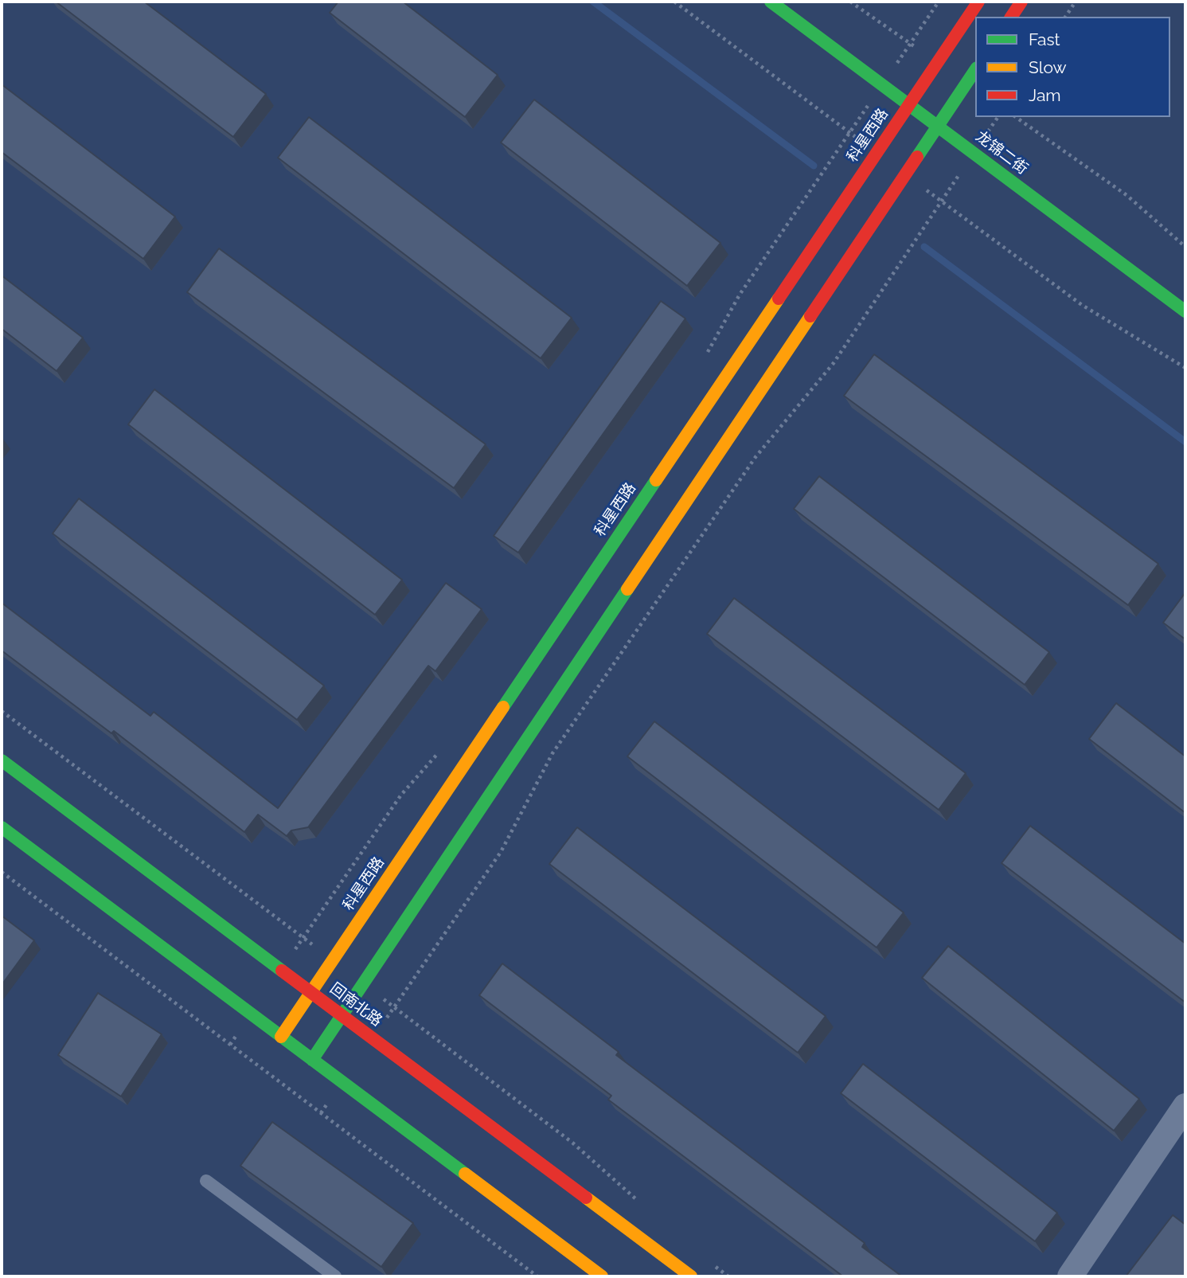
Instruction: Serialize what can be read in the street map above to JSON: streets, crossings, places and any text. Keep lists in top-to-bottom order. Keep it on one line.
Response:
{"streets":{"street":["科星西路","龙锦二街","回南北路"]},"crossings":[["科星西路","龙锦二街"],["科星西路","回南北路"]],"legend":["Fast","Slow","Jam"]}
